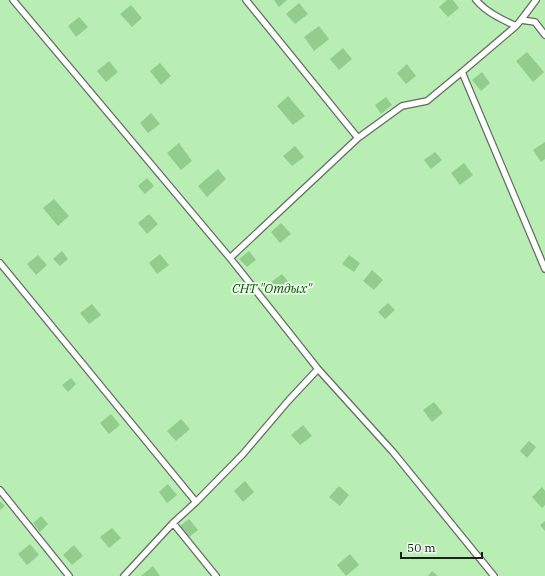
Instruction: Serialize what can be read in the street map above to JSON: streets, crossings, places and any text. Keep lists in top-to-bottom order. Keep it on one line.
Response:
{"parks":["СНТ \"Отдых\""],"scale_bar":"50 m"}
